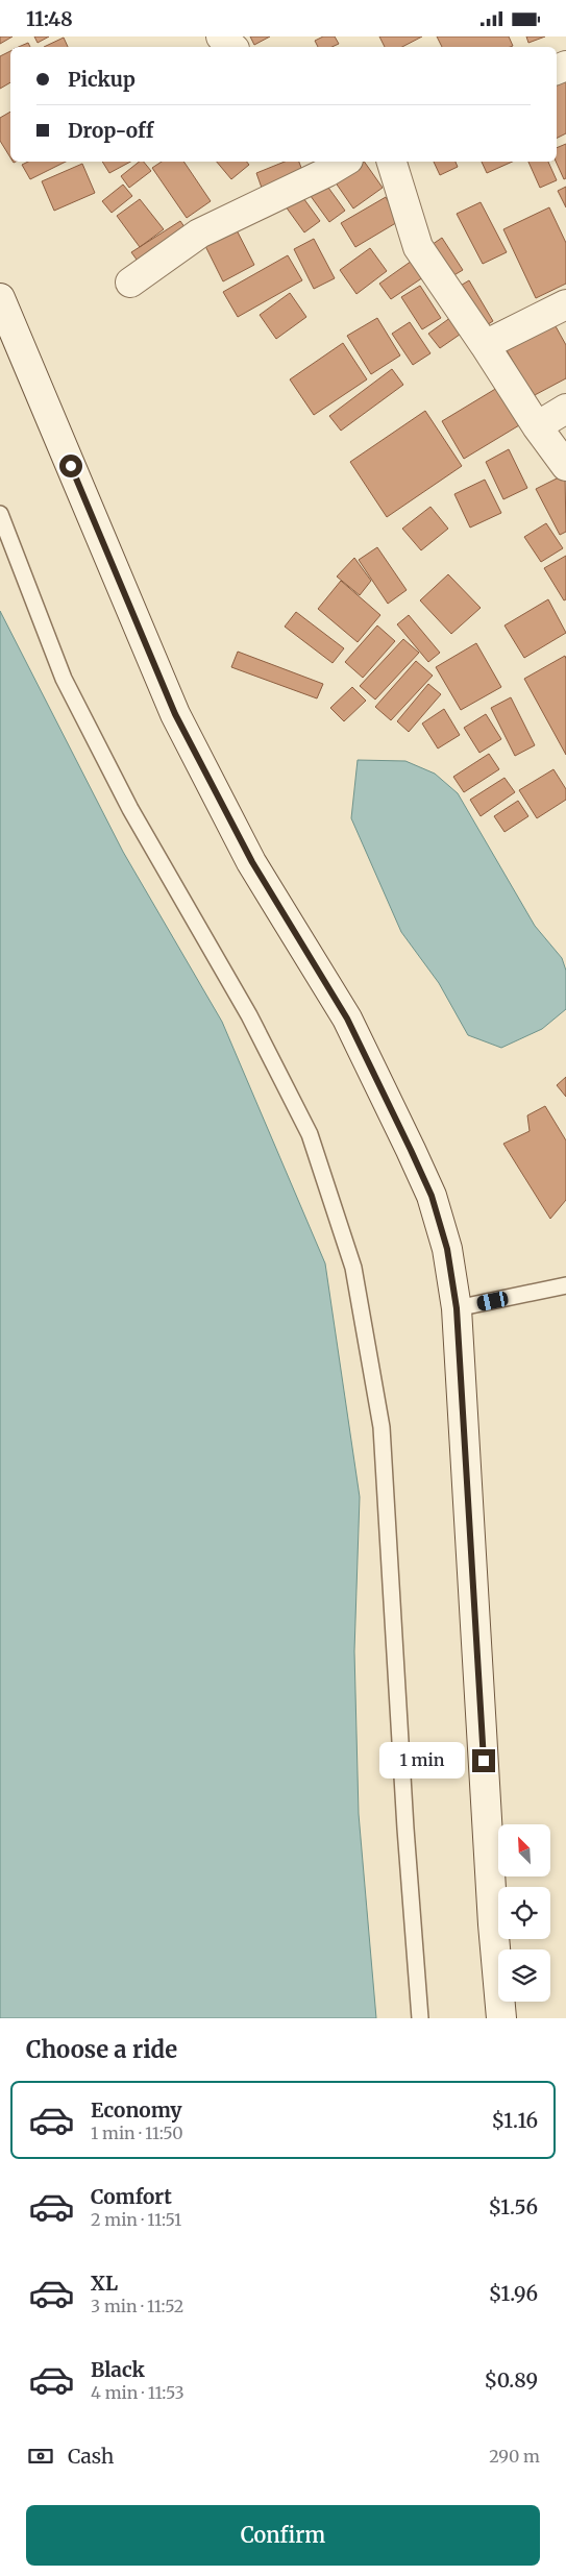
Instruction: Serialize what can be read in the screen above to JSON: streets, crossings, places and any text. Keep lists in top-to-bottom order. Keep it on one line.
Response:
{"north":"top left","page":{"status":"11:48","banner":["Pickup","Drop-off"],"bubble":"1 min","heading":"Choose a ride","list":[{"name":"Economy","note":"1 min · 11:50","value":"$1.16"},{"name":"Comfort","note":"2 min · 11:51","value":"$1.56"},{"name":"XL","note":"3 min · 11:52","value":"$1.96"},{"name":"Black","note":"4 min · 11:53","value":"$0.89"}],"pay":["Cash","290 m"],"buttons":"Confirm"}}
